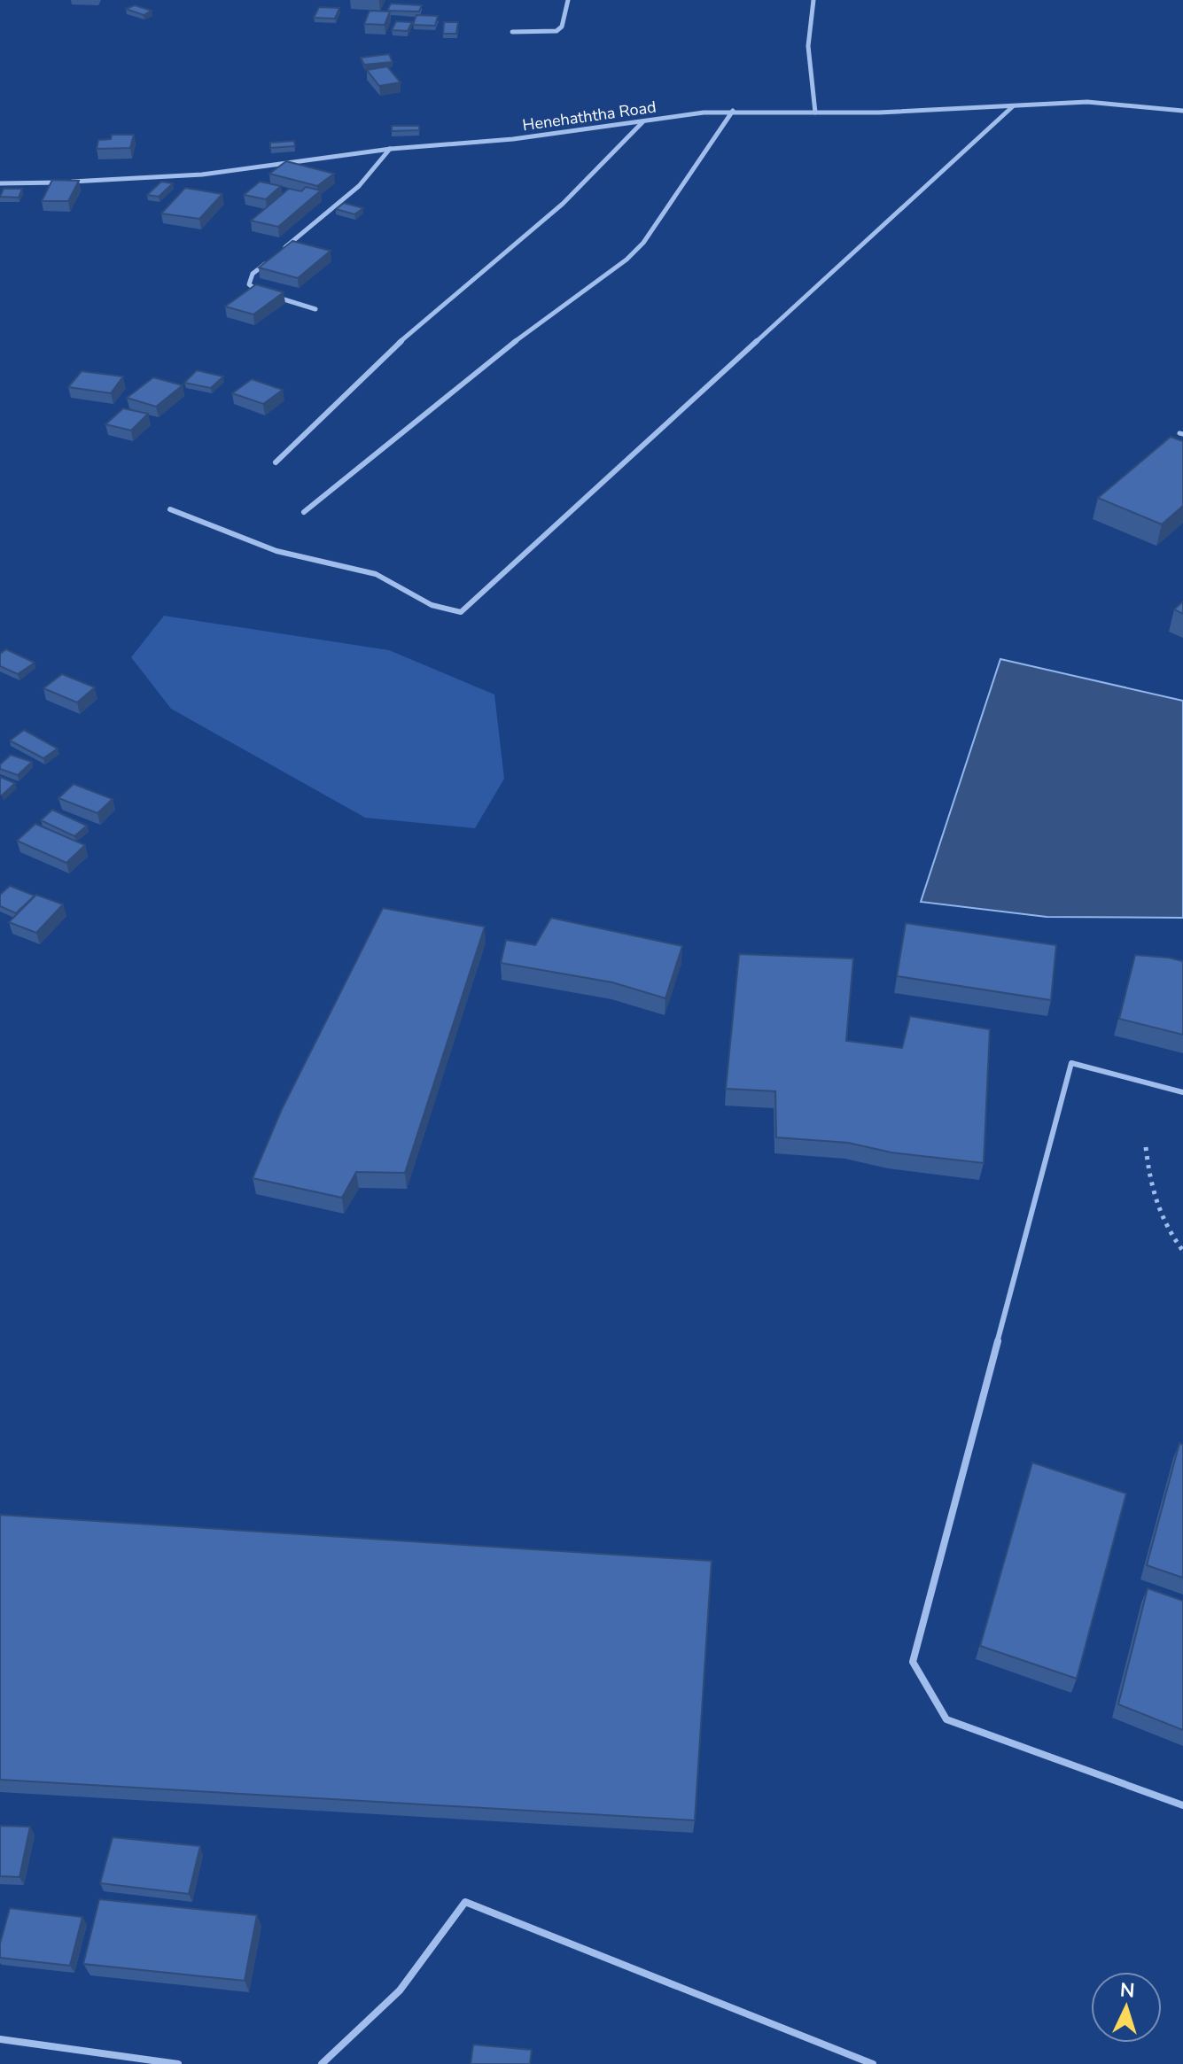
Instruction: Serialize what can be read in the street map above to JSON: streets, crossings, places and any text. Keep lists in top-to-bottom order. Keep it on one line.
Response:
{"streets":{"street":["Henehaththa Road"]},"north":"top"}
